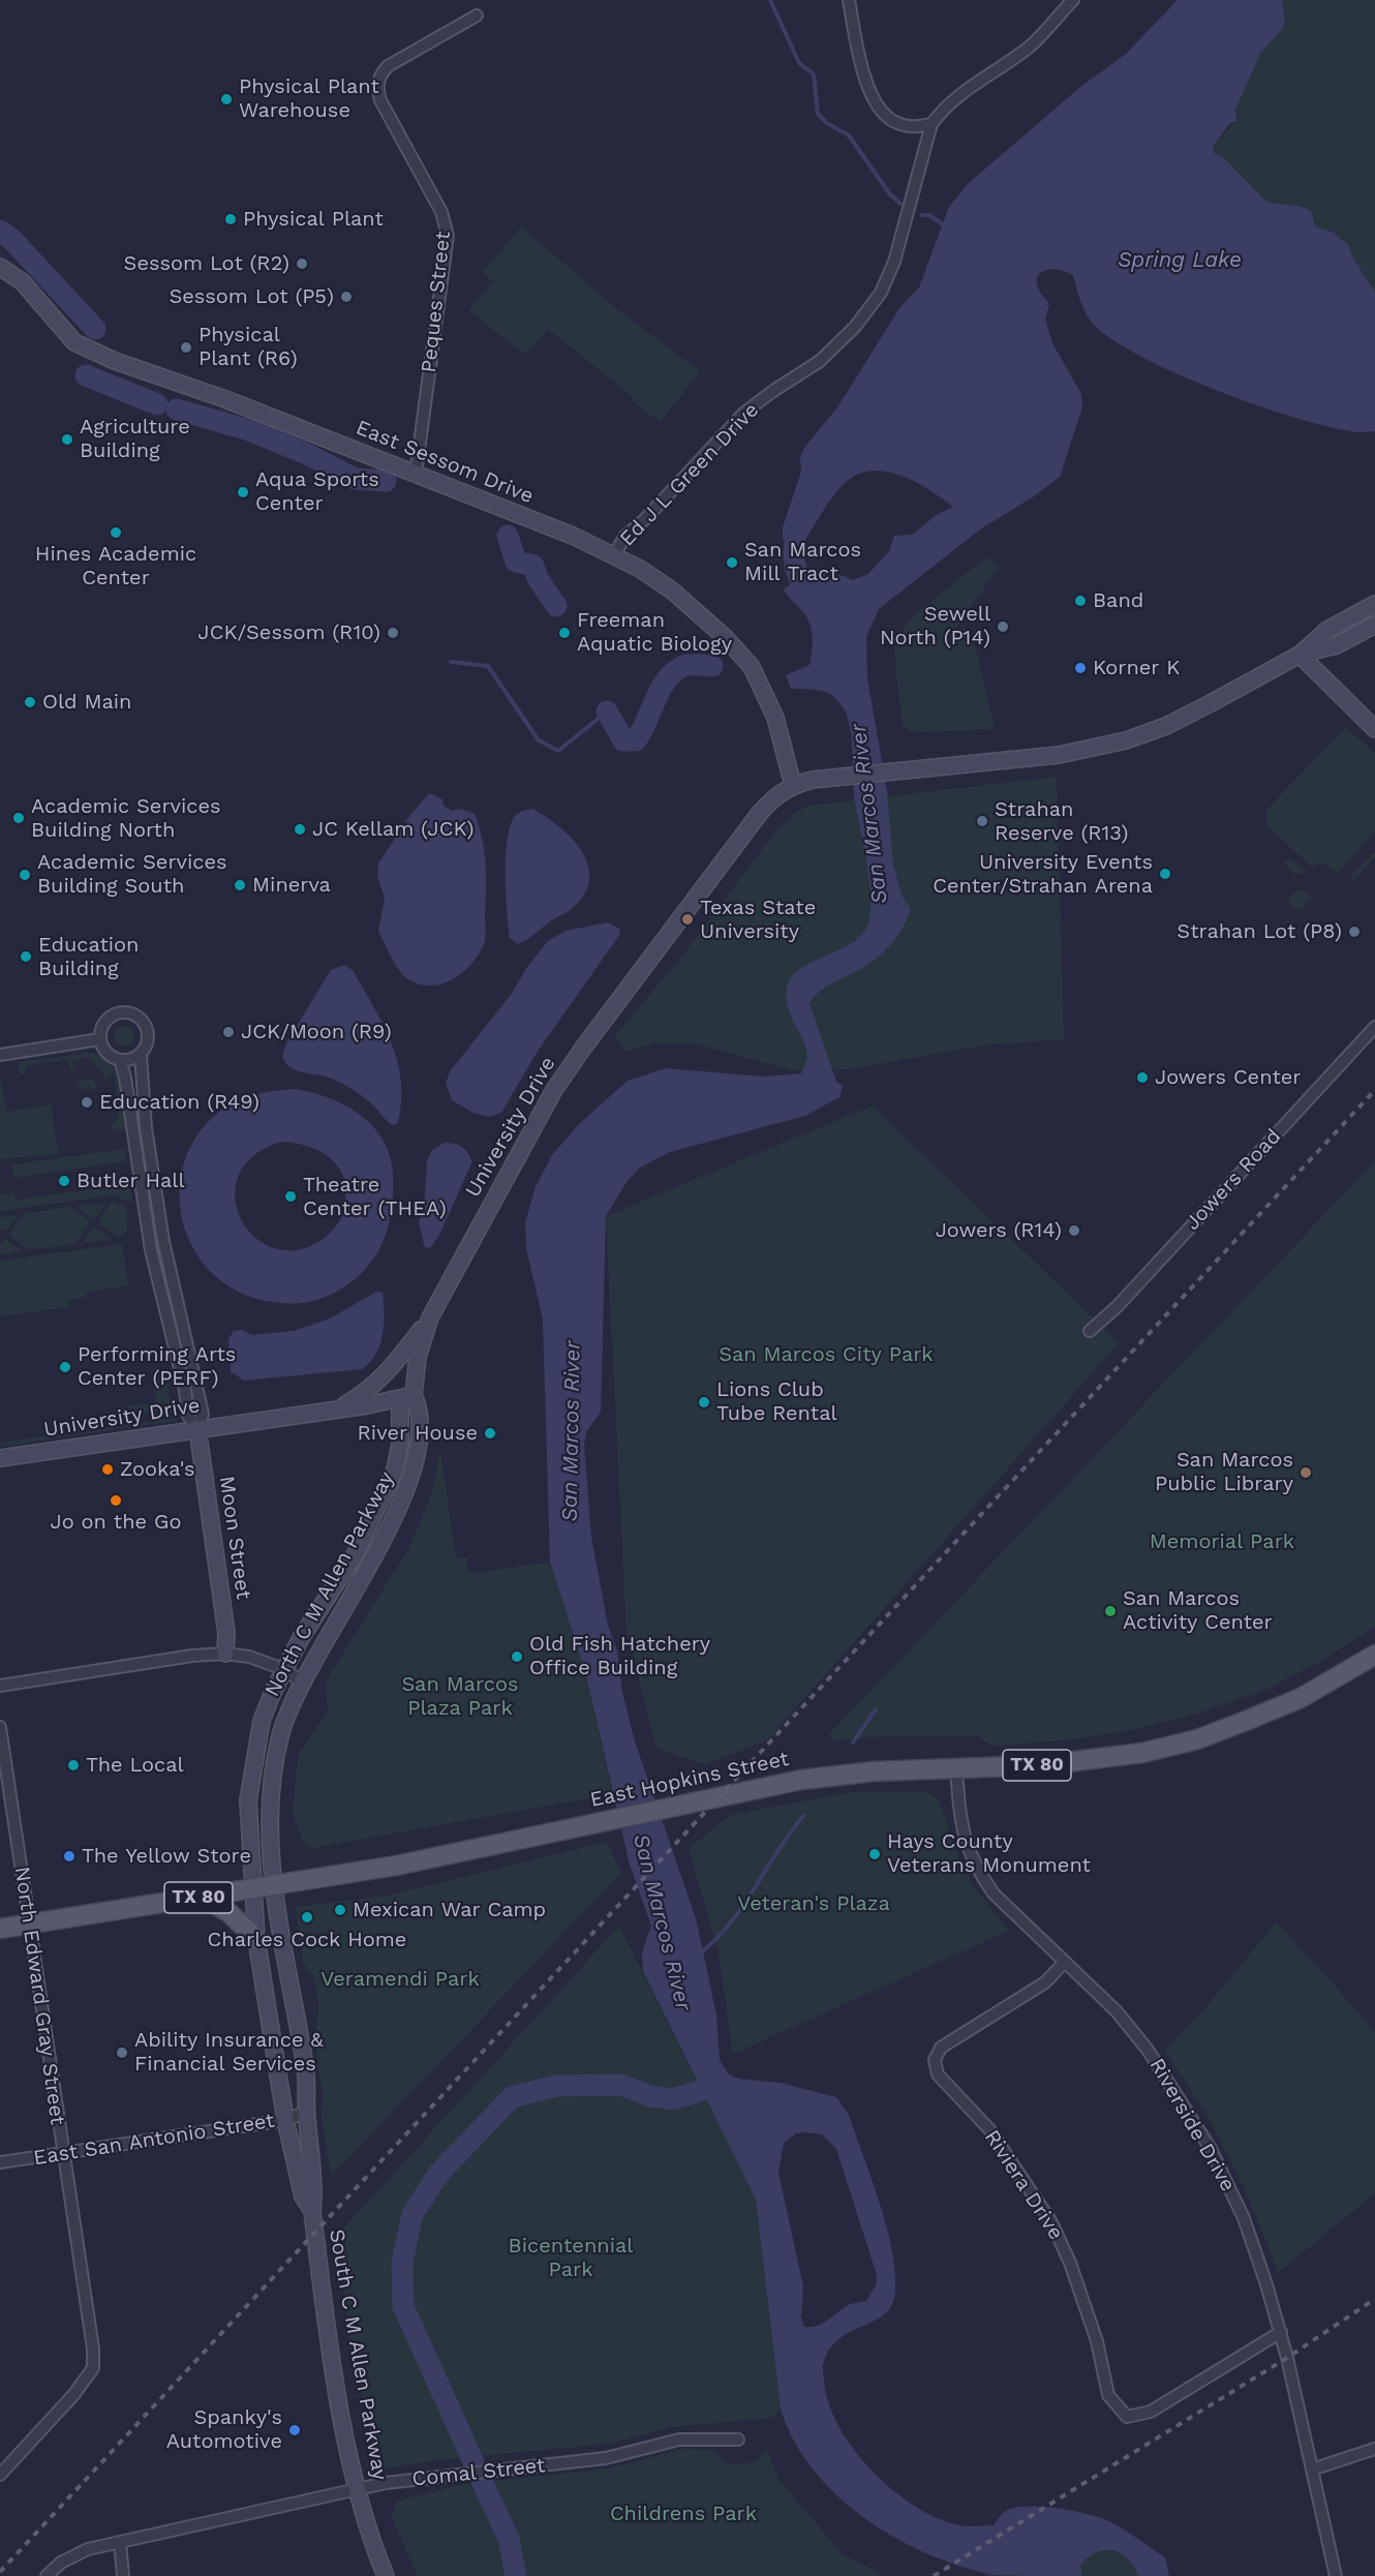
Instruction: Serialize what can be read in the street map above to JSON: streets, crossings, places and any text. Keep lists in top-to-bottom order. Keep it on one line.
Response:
{"streets":{"main road":["East Sessom Drive","University Drive","Moon Street","North C M Allen Parkway","TX 80","East Hopkins Street","South C M Allen Parkway"],"street":["Peques Street","Ed J L Green Drive","Jowers Road","North Edward Gray Street","Riverside Drive","East San Antonio Street","Riviera Drive","Comal Street"]},"crossings":[["Peques Street","East Sessom Drive"],["East Sessom Drive","Ed J L Green Drive"],["East Sessom Drive","University Drive"],["University Drive","Moon Street"],["University Drive","North C M Allen Parkway"],["North C M Allen Parkway","East Hopkins Street"],["North C M Allen Parkway","East San Antonio Street"],["North C M Allen Parkway","South C M Allen Parkway"],["East Hopkins Street","North Edward Gray Street"],["East Hopkins Street","Riverside Drive"],["North Edward Gray Street","East San Antonio Street"],["Riverside Drive","Riviera Drive"],["East San Antonio Street","South C M Allen Parkway"],["South C M Allen Parkway","Comal Street"]],"water":["Spring Lake","San Marcos River"],"parks":["San Marcos City Park","Memorial Park","San Marcos Plaza Park","Veteran's Plaza","Veramendi Park","Bicentennial Park","Childrens Park"],"places":["Physical Plant Warehouse","Physical Plant","Sessom Lot (R2)","Sessom Lot (P5)","Physical Plant (R6)","Agriculture Building","Aqua Sports Center","Hines Academic Center","San Marcos Mill Tract","Band","Sewell North (P14)","JCK/Sessom (R10)","Freeman Aquatic Biology","Korner K","Old Main","Academic Services Building North","Strahan Reserve (R13)","JC Kellam (JCK)","University Events Center/Strahan Arena","Academic Services Building South","Minerva","Texas State University","Strahan Lot (P8)","Education Building","JCK/Moon (R9)","Jowers Center","Education (R49)","Butler Hall","Theatre Center (THEA)","Jowers (R14)","Performing Arts Center (PERF)","Lions Club Tube Rental","River House","Zooka's","San Marcos Public Library","Jo on the Go","San Marcos Activity Center","Old Fish Hatchery Office Building","The Local","Hays County Veterans Monument","The Yellow Store","Mexican War Camp","Charles Cock Home","Ability Insurance & Financial Services","Spanky's Automotive"]}
